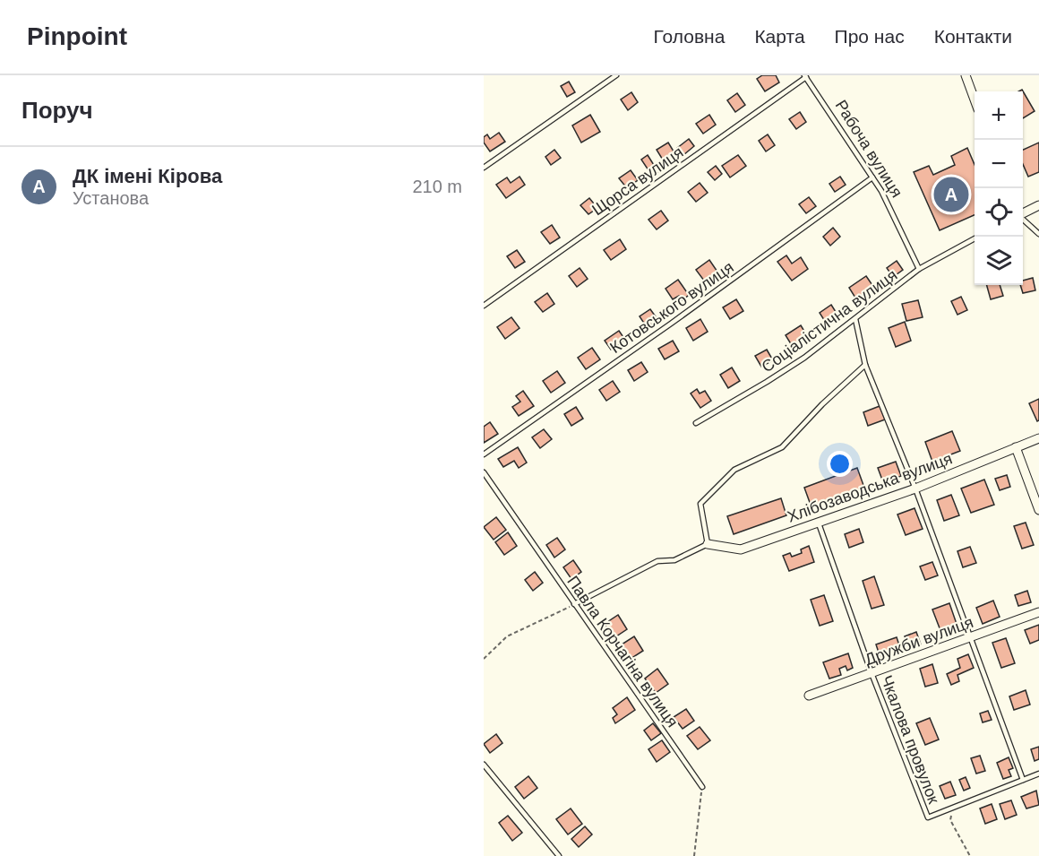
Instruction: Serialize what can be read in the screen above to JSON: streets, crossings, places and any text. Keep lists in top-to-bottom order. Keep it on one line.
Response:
{"streets":{"street":["Хлібозаводська вулиця","Дружби вулиця"],"lane":["Рабоча вулиця","Щорса вулиця","Котовського вулиця","Соціалістична вулиця","Павла Корчагіна вулиця","Чкалова провулок"]},"crossings":[["Рабоча вулиця","Щорса вулиця"],["Рабоча вулиця","Котовського вулиця"],["Рабоча вулиця","Соціалістична вулиця"],["Хлібозаводська вулиця","Чкалова провулок"],["Дружби вулиця","Чкалова провулок"]],"page":{"header":"Pinpoint","nav":["Головна","Карта","Про нас","Контакти"],"heading":"Поруч","map_buttons":["+","−"],"list":[{"mark":"A","name":"ДК імені Кірова","note":"Установа","value":"210 m"}],"pins":"A"}}
